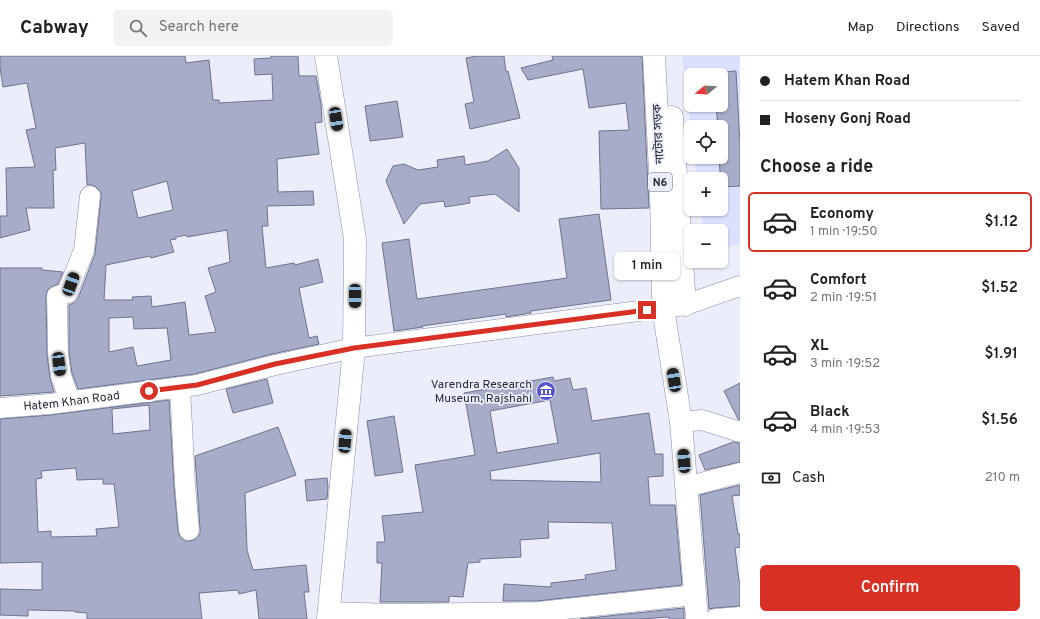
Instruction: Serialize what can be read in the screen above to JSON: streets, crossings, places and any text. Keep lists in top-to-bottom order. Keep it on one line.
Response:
{"streets":{"main road":["নাটোর সড়ক","N6"],"street":["Hatem Khan Road"]},"crossings":[["নাটোর সড়ক","N6"],["নাটোর সড়ক","Hatem Khan Road"],["N6","Hatem Khan Road"]],"places":{"museum":["Varendra Research Museum, Rajshahi"]},"north":"left","page":{"header":"Cabway","search":"Search here","nav":["Map","Directions","Saved"],"banner":["Hatem Khan Road","Hoseny Gonj Road"],"map_buttons":["+","−"],"heading":"Choose a ride","list":[{"name":"Economy","note":"1 min · 19:50","value":"$1.12"},{"name":"Comfort","note":"2 min · 19:51","value":"$1.52"},{"name":"XL","note":"3 min · 19:52","value":"$1.91"},{"name":"Black","note":"4 min · 19:53","value":"$1.56"}],"bubble":"1 min","pay":["Cash","210 m"],"buttons":"Confirm"}}
